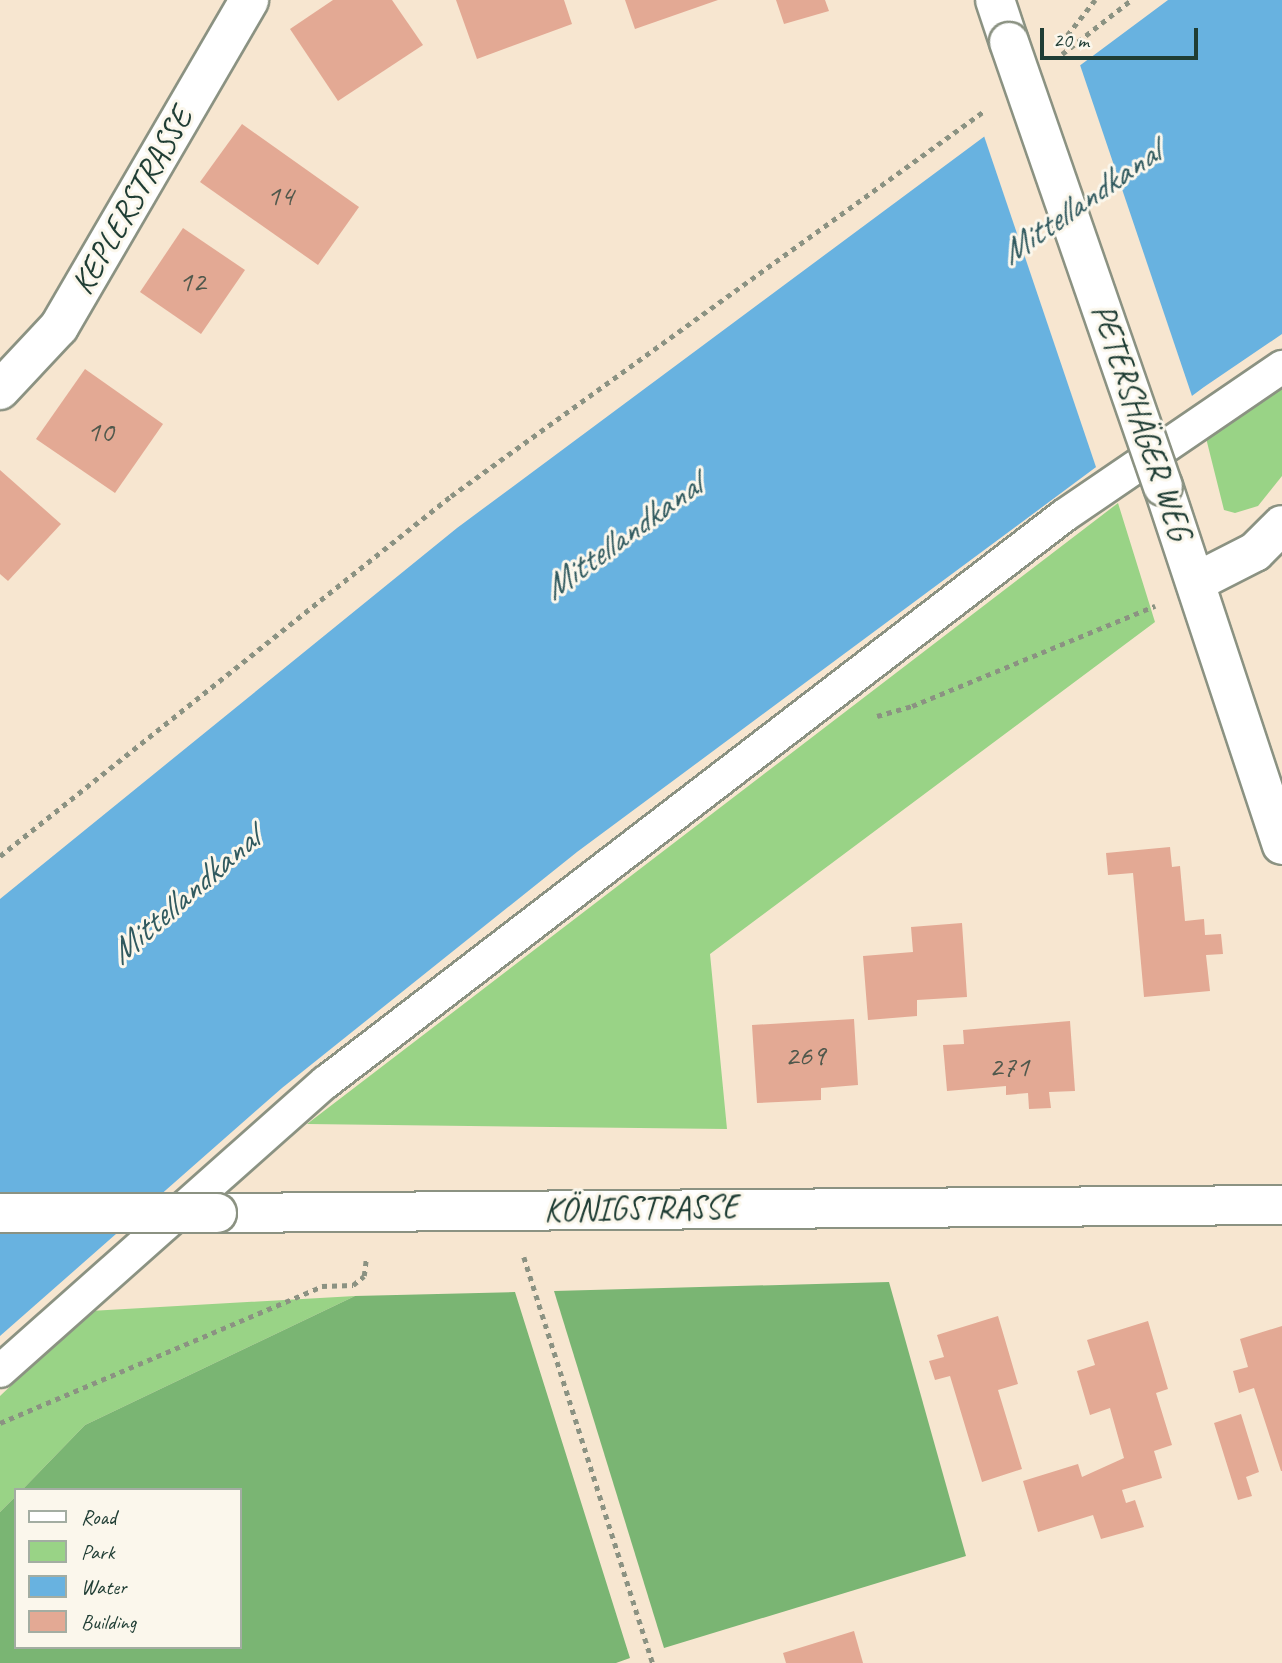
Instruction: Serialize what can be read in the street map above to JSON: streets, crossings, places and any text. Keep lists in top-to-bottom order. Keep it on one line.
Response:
{"streets":{"street":["KEPLERSTRASSE","PETERSHÄGER WEG","KÖNIGSTRASSE"]},"water":["Mittellandkanal"],"house_numbers":["14","12","10","269","271"],"legend":["Road","Park","Water","Building"],"scale_bar":"20 m"}
